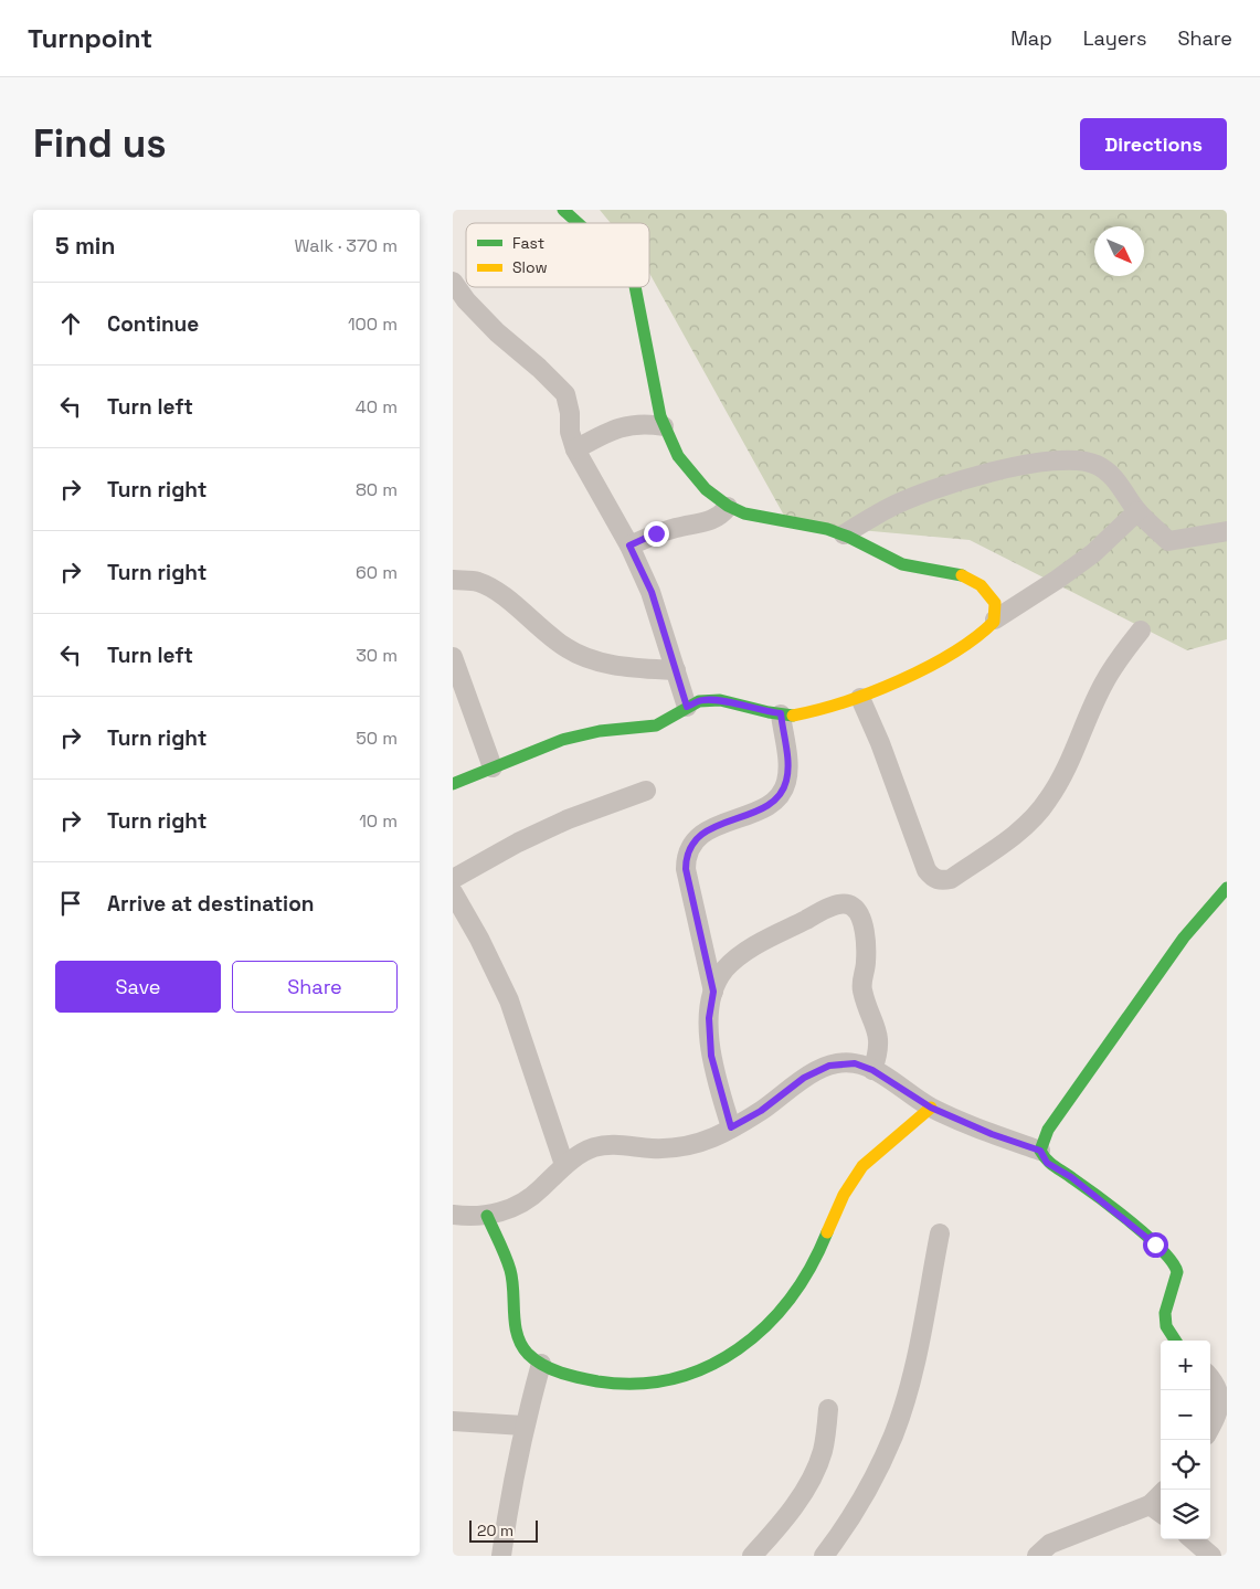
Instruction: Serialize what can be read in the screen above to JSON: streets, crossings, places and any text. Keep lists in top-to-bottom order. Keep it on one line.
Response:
{"legend":["Fast","Slow"],"scale_bar":"20 m","north":"bottom right","page":{"header":"Turnpoint","nav":["Map","Layers","Share"],"buttons":["Directions",["Save","Share"]],"title":"Find us","heading":["5 min","Walk · 370 m"],"list":[["Continue","100 m"],["Turn left","40 m"],["Turn right","80 m"],["Turn right","60 m"],["Turn left","30 m"],["Turn right","50 m"],["Turn right","10 m"],"Arrive at destination"],"map_buttons":["+","−"],"scale":"20 m"}}
